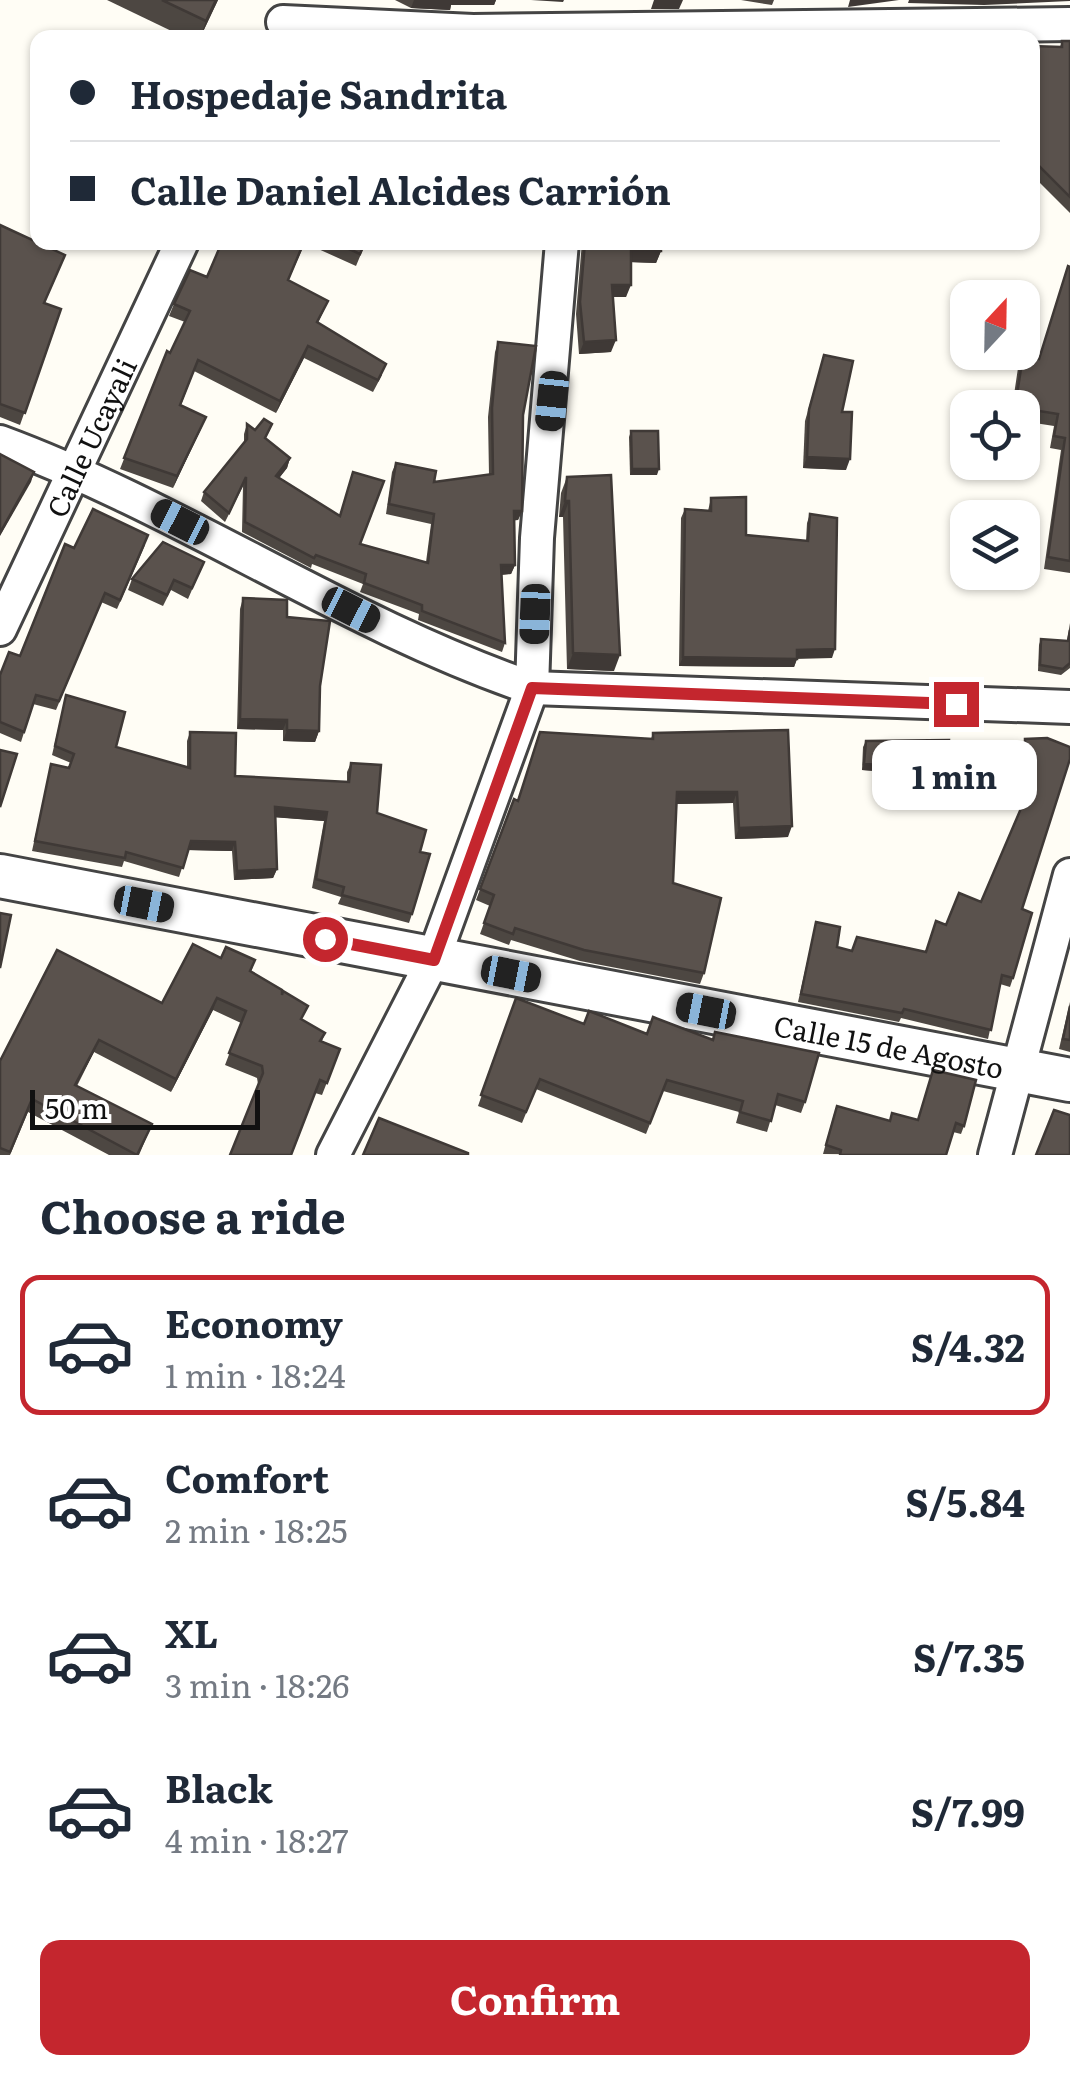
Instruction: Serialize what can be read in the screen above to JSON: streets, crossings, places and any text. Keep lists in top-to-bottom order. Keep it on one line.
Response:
{"streets":{"street":["Calle Ucayali","Calle 15 de Agosto"]},"scale_bar":"50 m","north":"top","page":{"banner":["Hospedaje Sandrita","Calle Daniel Alcides Carrión"],"bubble":"1 min","scale":"50 m","heading":"Choose a ride","list":[{"name":"Economy","note":"1 min · 18:24","value":"S/4.32"},{"name":"Comfort","note":"2 min · 18:25","value":"S/5.84"},{"name":"XL","note":"3 min · 18:26","value":"S/7.35"},{"name":"Black","note":"4 min · 18:27","value":"S/7.99"}],"buttons":"Confirm"}}
